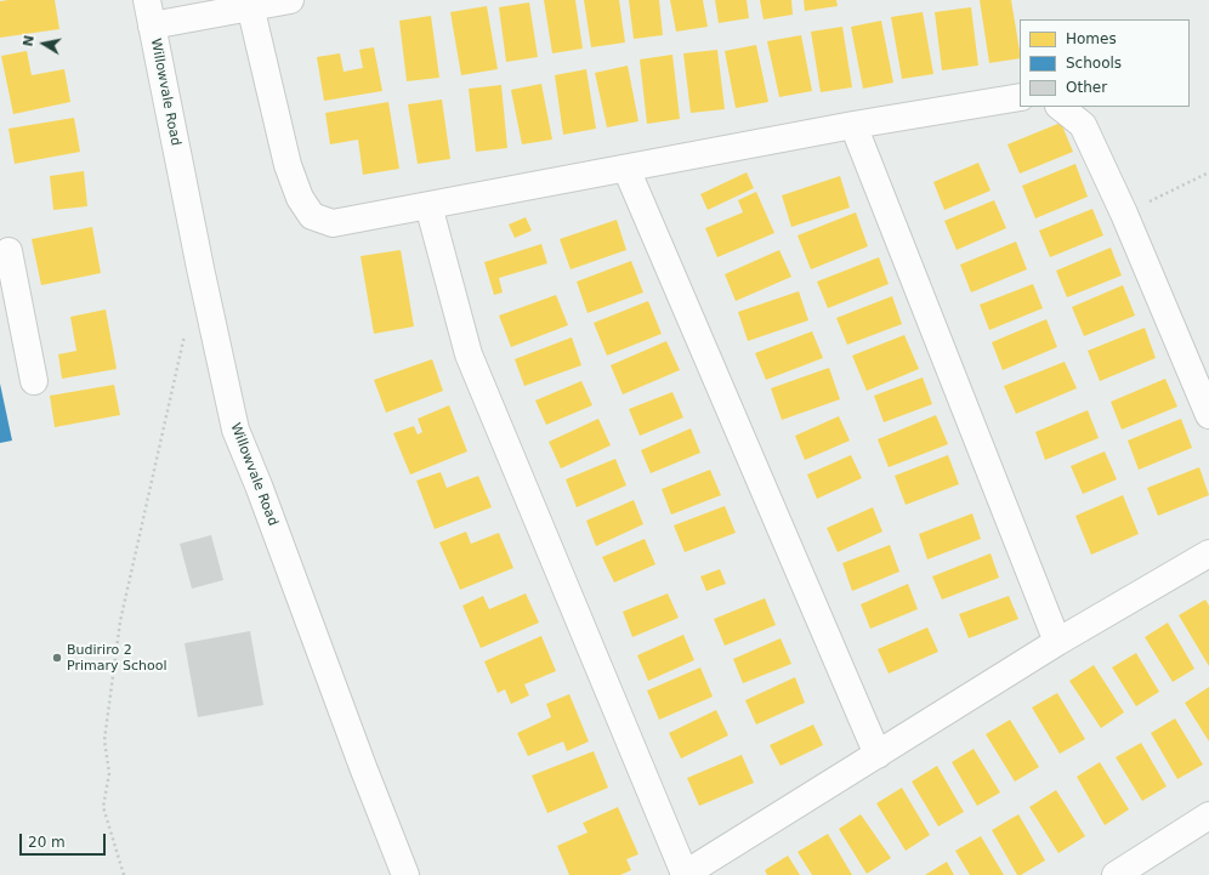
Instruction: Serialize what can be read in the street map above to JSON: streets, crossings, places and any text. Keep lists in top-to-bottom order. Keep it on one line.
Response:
{"streets":{"street":["Willowvale Road"]},"places":["Budiriro 2 Primary School"],"legend":["Homes","Schools","Other"],"scale_bar":"20 m","north":"left"}
